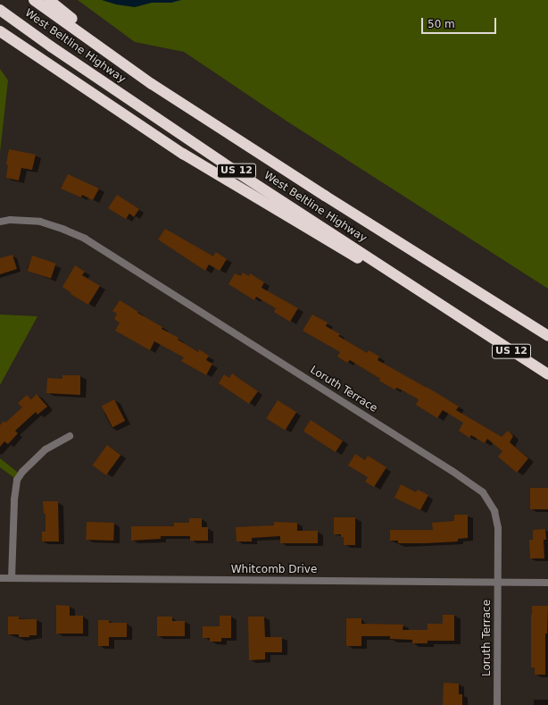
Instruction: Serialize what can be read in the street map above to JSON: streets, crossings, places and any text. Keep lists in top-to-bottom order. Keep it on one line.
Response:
{"streets":{"highway":["West Beltline Highway","US 12"],"street":["Loruth Terrace","Whitcomb Drive"]},"crossings":[["Loruth Terrace","Whitcomb Drive"]],"scale_bar":"50 m"}
